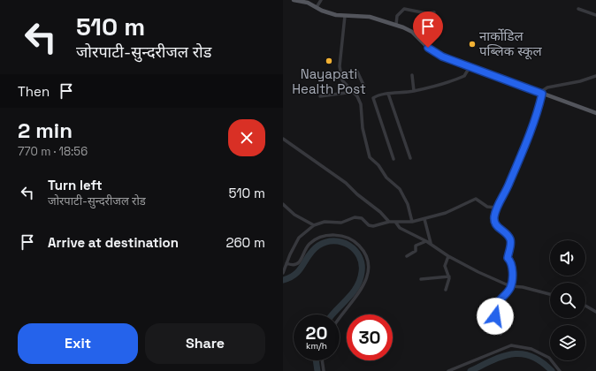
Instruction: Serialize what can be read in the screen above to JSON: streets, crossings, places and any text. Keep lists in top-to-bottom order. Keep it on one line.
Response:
{"places":["नार्कोडिल पब्लिक स्कूल","Nayapati Health Post"],"page":{"turn":["510 m","जोरपाटी-सुन्दरीजल रोड"],"then":"Then","heading":["2 min","770 m · 18:56"],"list":[{"name":"Turn left","note":"जोरपाटी-सुन्दरीजल रोड","value":"510 m"},{"name":"Arrive at destination","value":"260 m"}],"speed":"20 km/h","limit":"30","buttons":["Exit","Share"]}}
